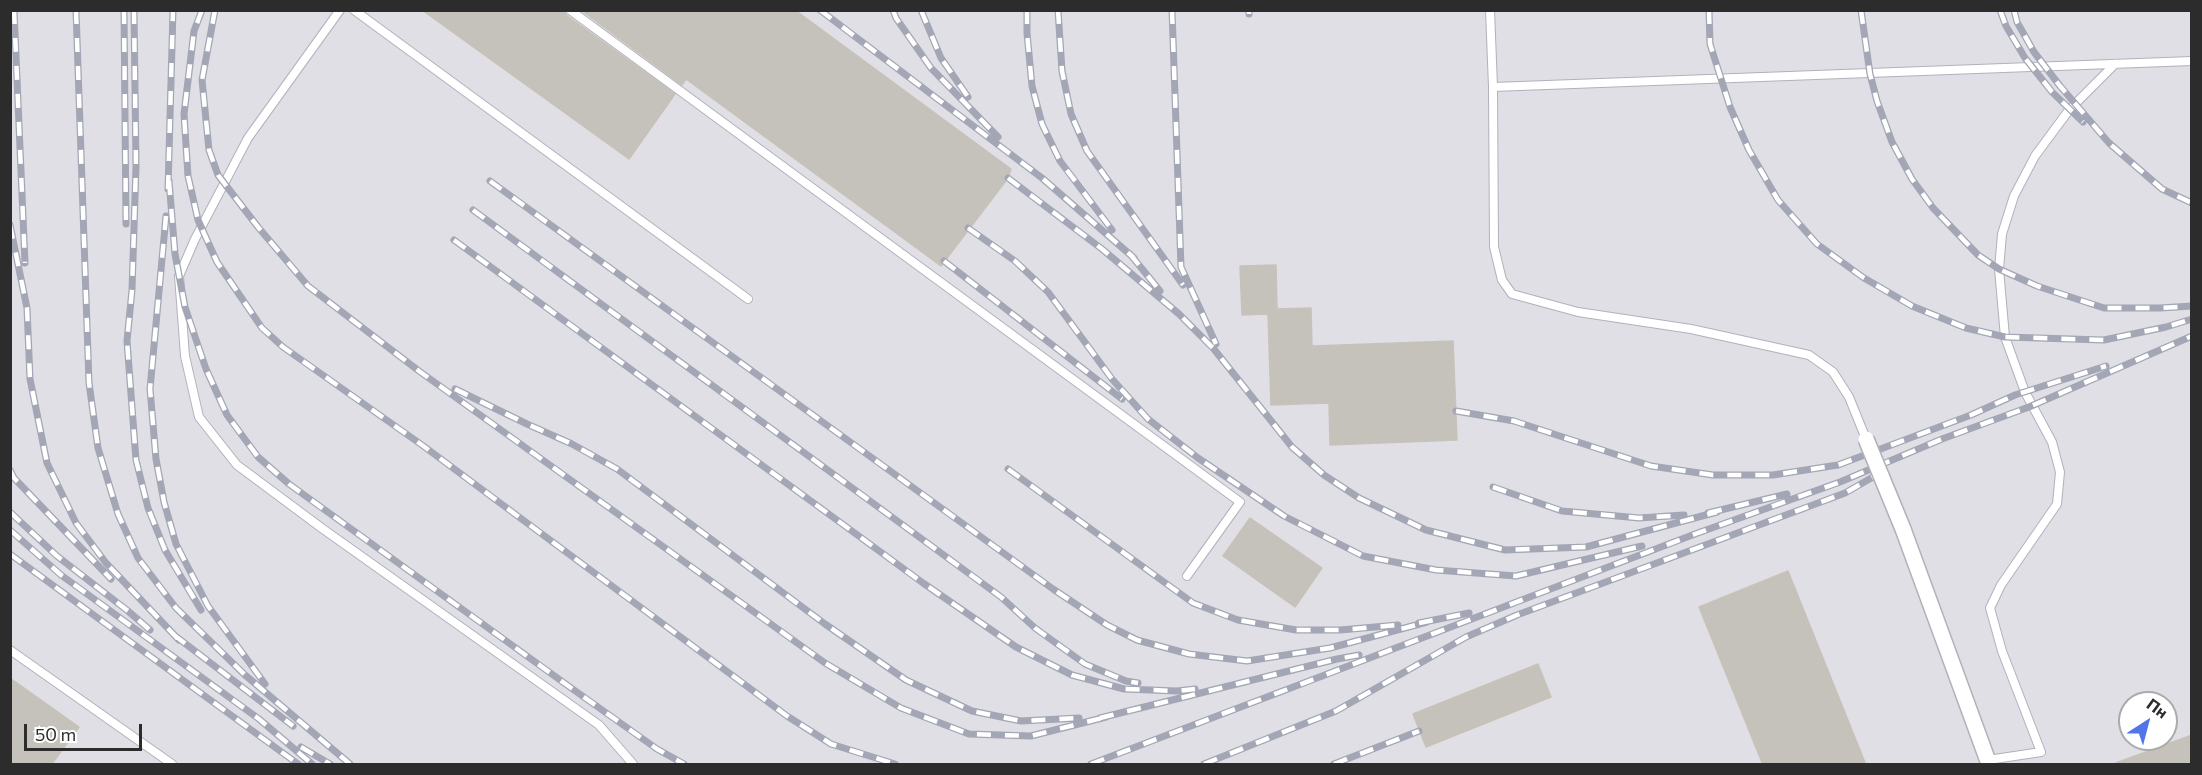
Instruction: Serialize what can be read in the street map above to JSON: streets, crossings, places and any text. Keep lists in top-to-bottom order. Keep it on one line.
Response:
{"scale_bar":"50 m","north":"top right"}
